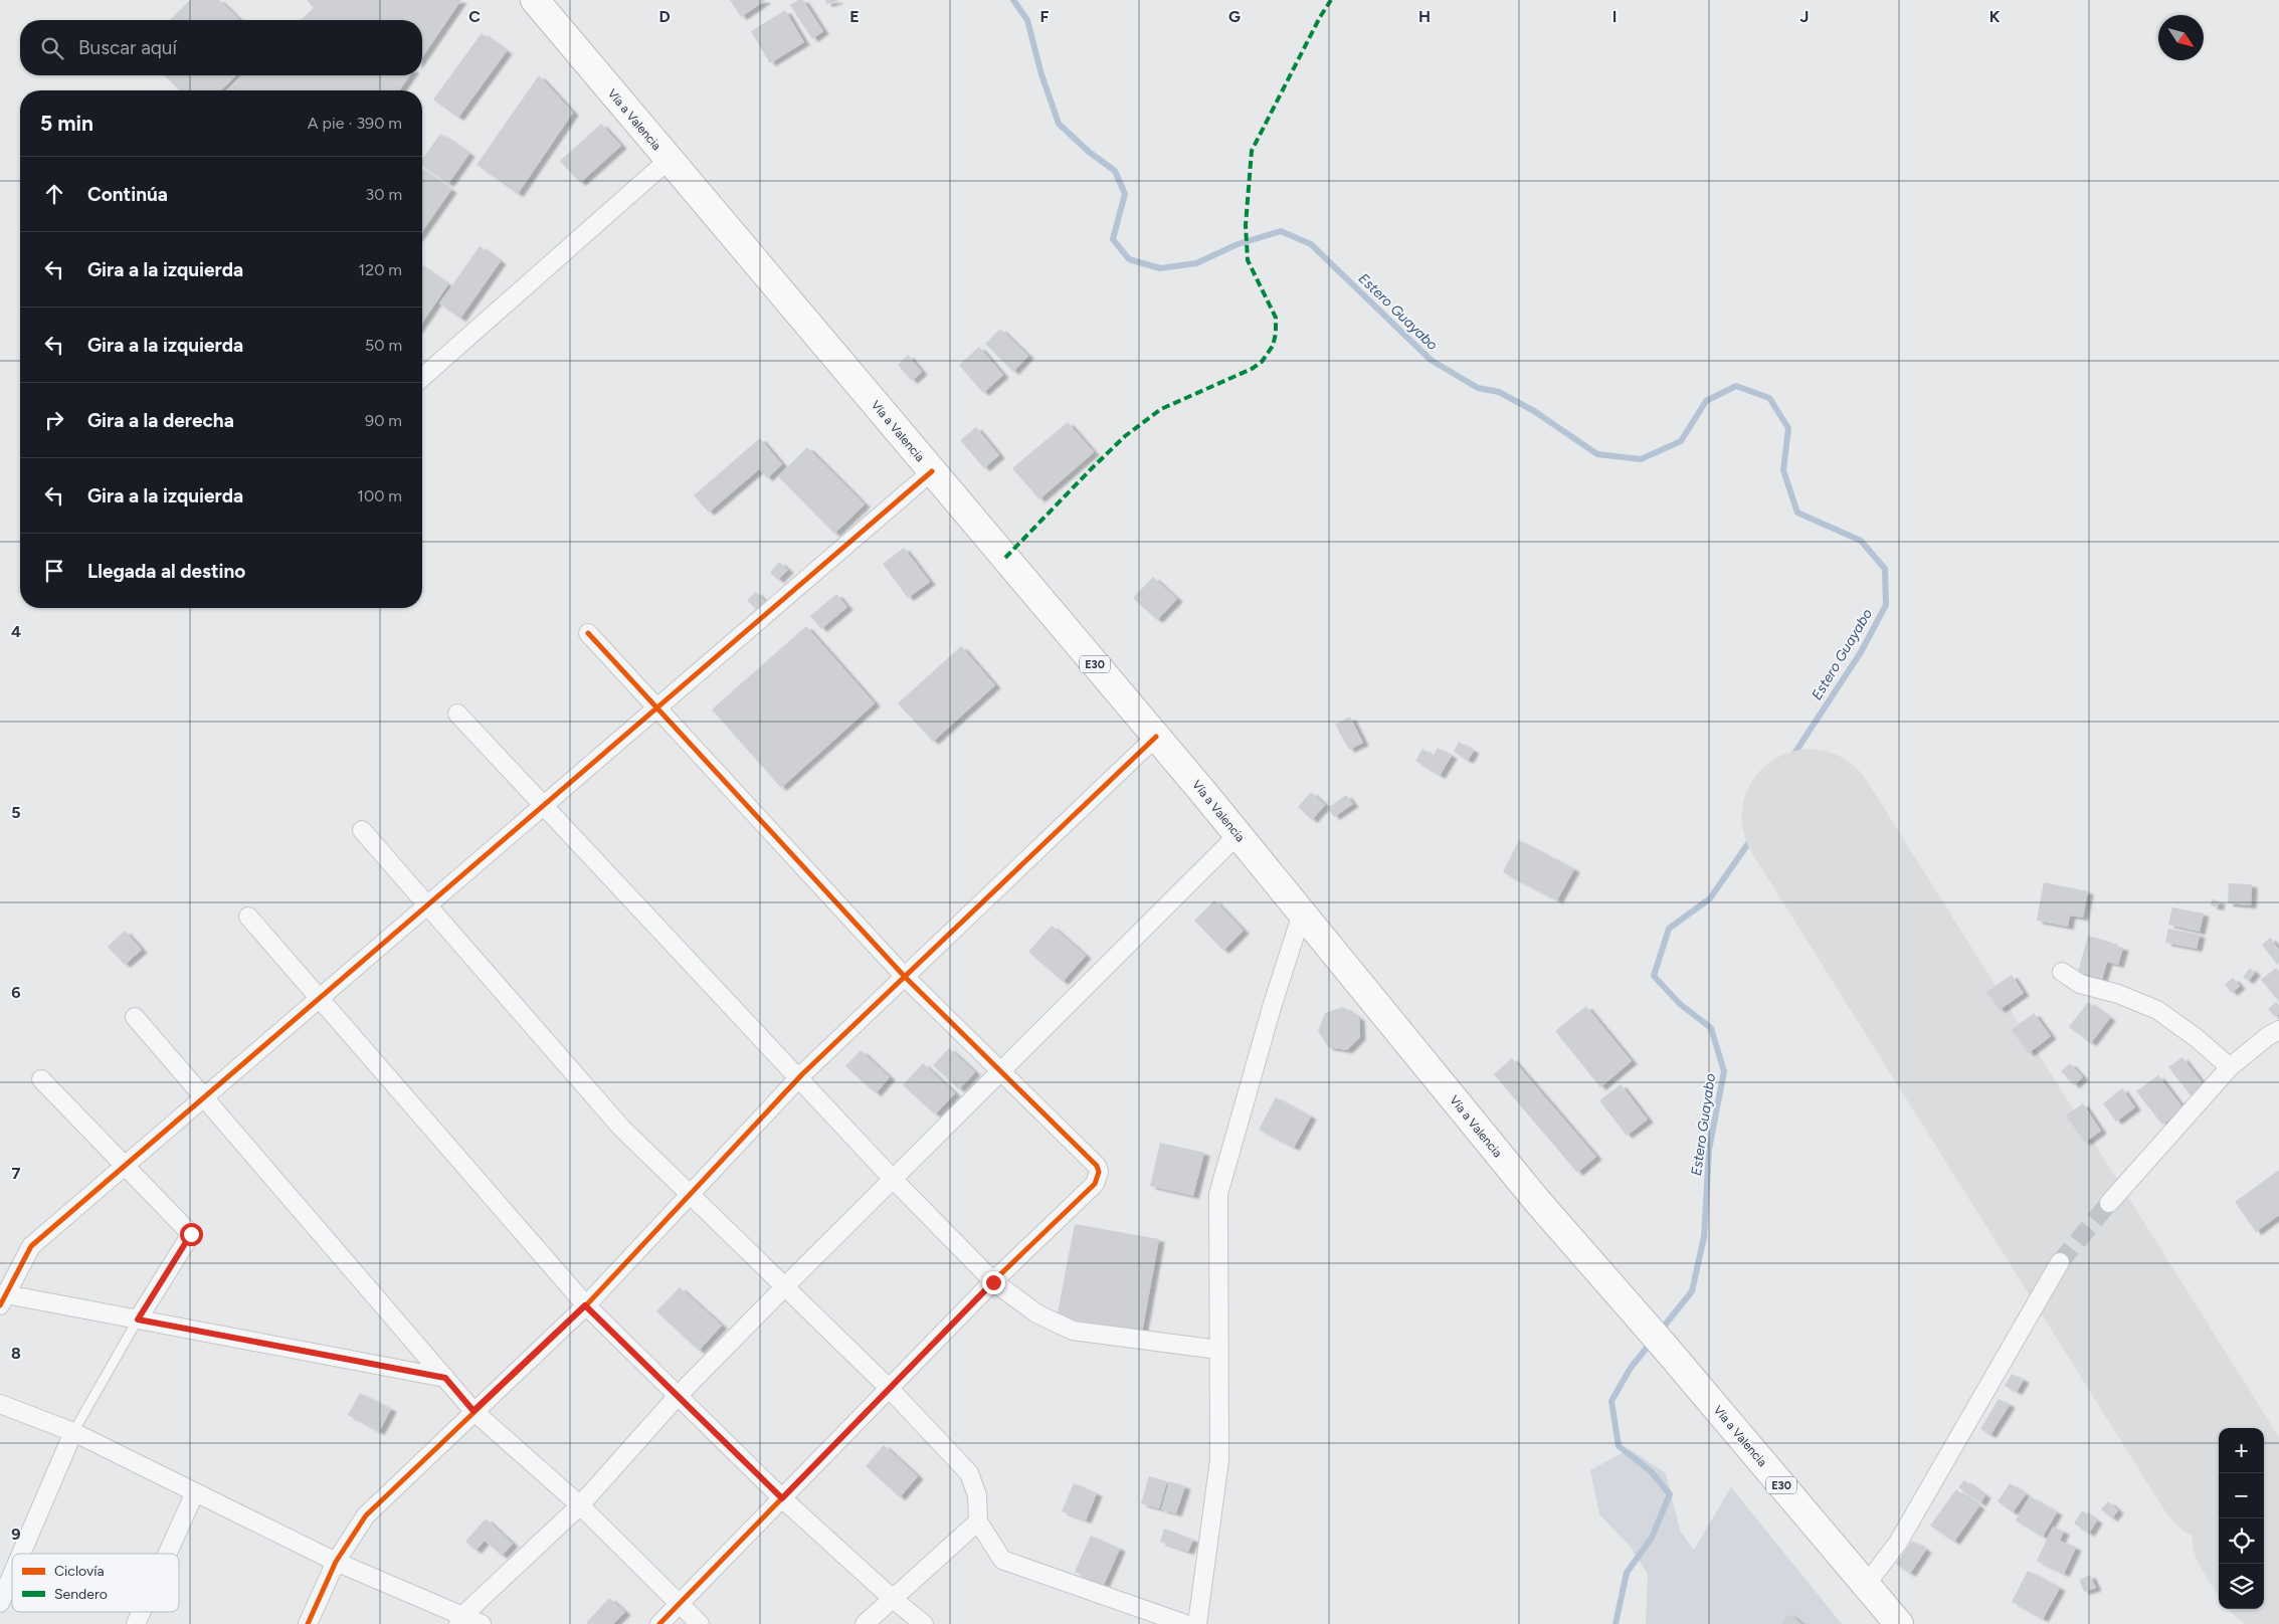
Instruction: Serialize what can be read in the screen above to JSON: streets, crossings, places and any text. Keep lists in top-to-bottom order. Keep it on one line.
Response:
{"streets":{"highway":["Vía a Valencia","E30"]},"water":["Estero Guayabo"],"legend":["Ciclovía","Sendero"],"north":"bottom right","page":{"search":"Buscar aquí","heading":["5 min","A pie · 390 m"],"list":[["Continúa","30 m"],["Gira a la izquierda","120 m"],["Gira a la izquierda","50 m"],["Gira a la derecha","90 m"],["Gira a la izquierda","100 m"],"Llegada al destino"],"map_buttons":["+","−"]},"grid":{"columns":["C","D","E","F","G","H","I","J","K"],"rows":["4","5","6","7","8","9"]}}
